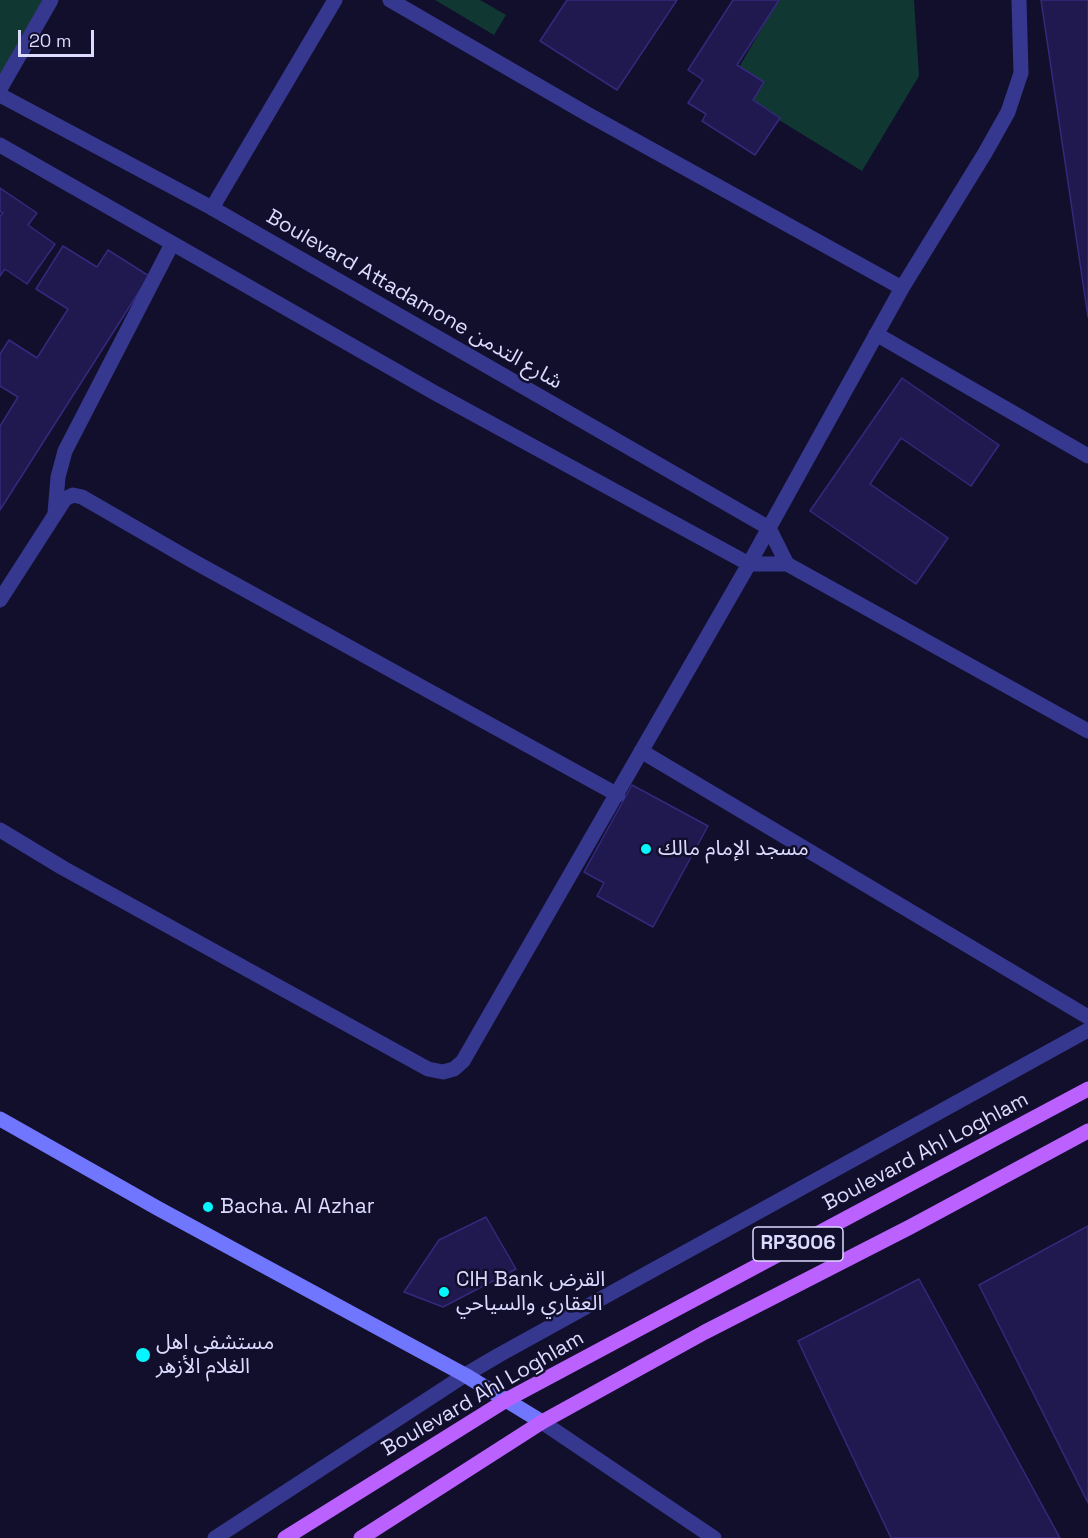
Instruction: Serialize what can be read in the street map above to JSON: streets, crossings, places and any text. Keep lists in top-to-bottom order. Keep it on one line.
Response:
{"streets":{"main road":["Boulevard Ahl Loghlam","RP3006"],"street":["Boulevard Attadamone شارع التدمن"]},"places":["مسجد الإمام مالك","Bacha. Al Azhar","CIH Bank القرض العقاري والسياحي","مستشفى اهل الغلام الأزهر"],"scale_bar":"20 m"}
